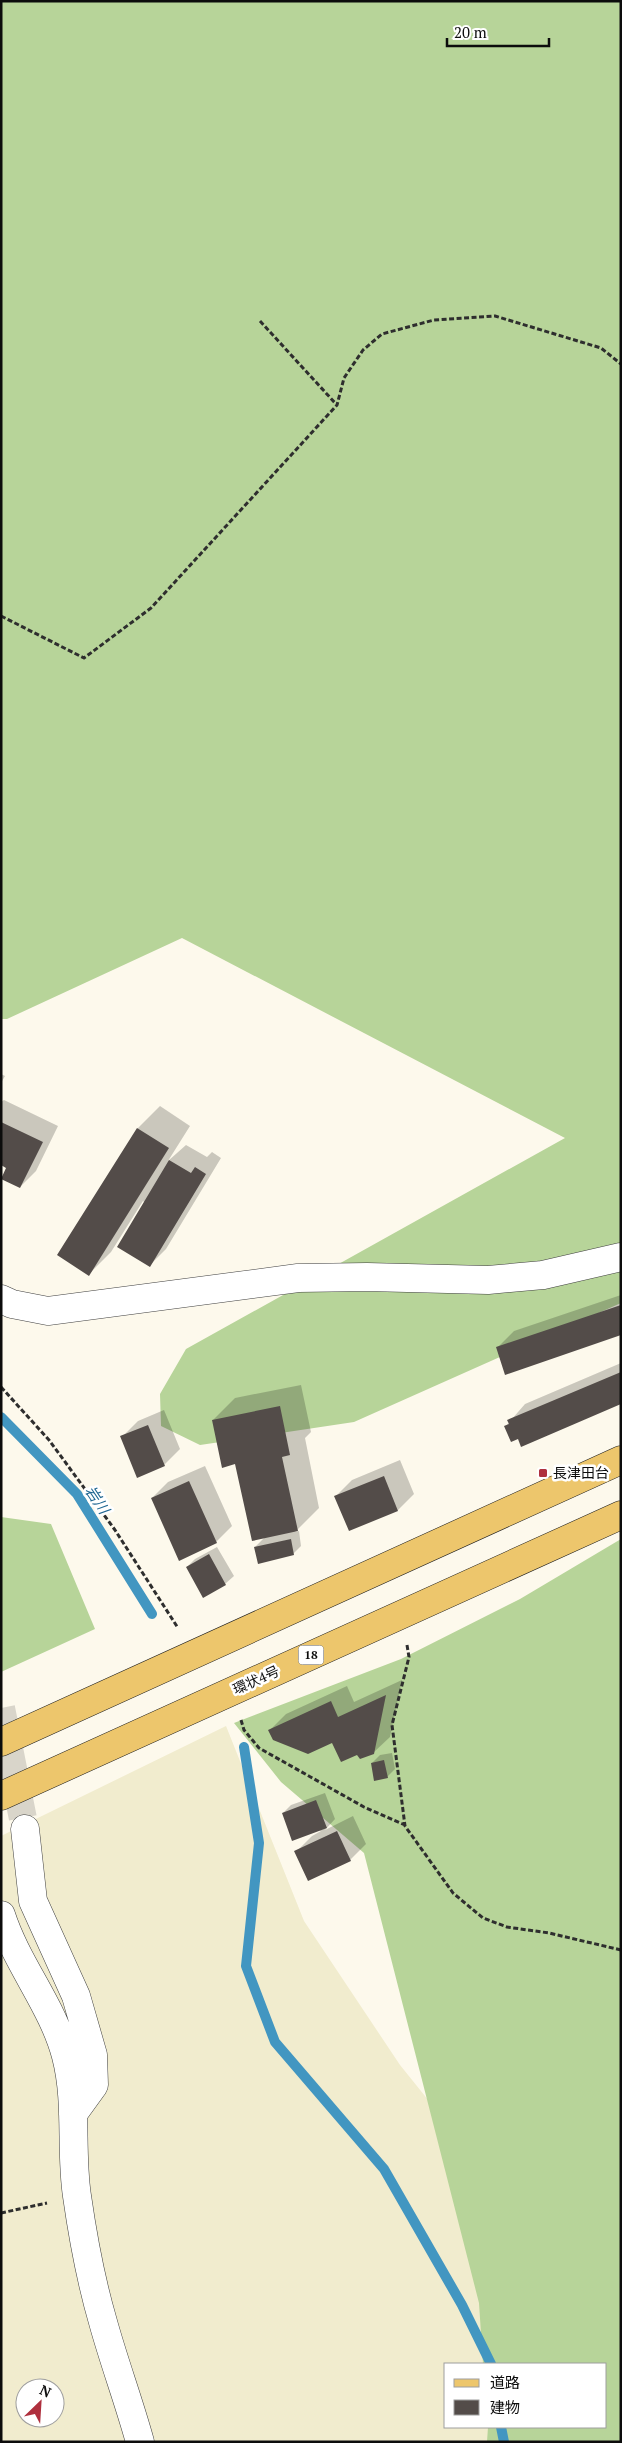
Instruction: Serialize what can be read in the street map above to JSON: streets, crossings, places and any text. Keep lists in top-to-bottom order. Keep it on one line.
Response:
{"streets":{"main road":["18","環状4号"]},"water":["岩川"],"places":{"transit":["長津田台"]},"legend":["道路","建物"],"scale_bar":"20 m","north":"top right"}
